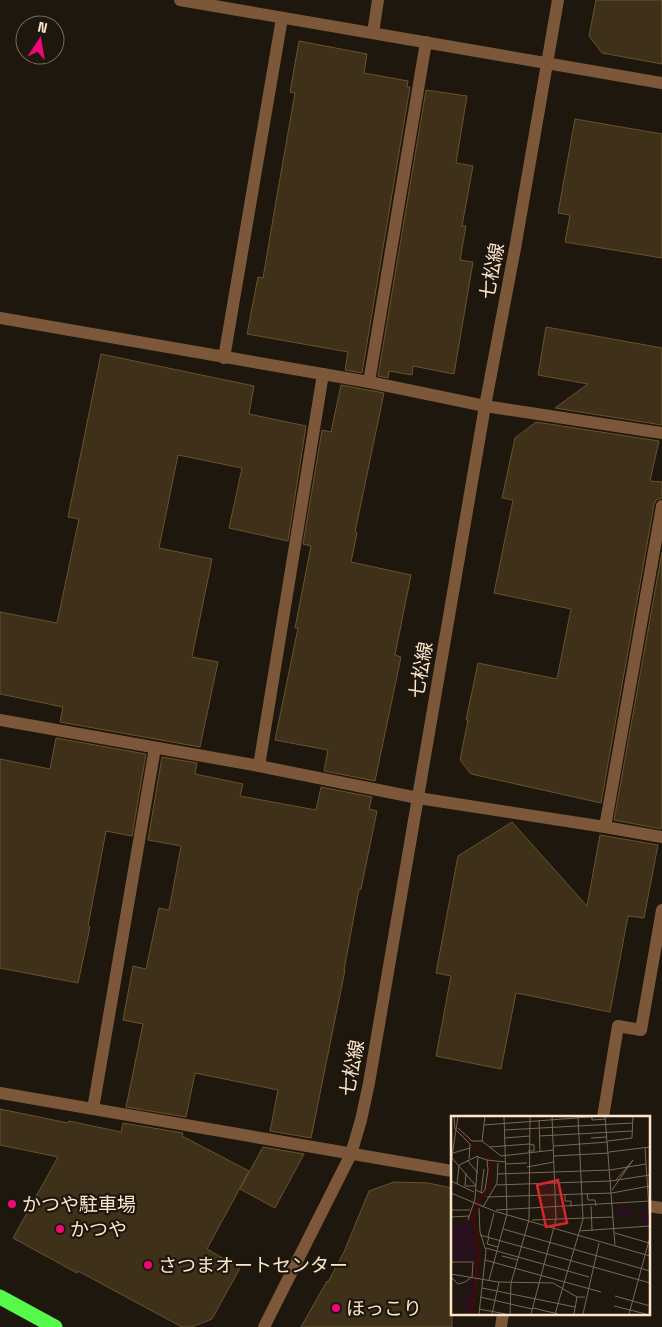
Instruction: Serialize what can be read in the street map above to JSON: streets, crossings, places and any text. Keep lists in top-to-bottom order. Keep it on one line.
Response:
{"streets":{"street":["七松線"]},"places":["かつや駐車場","かつや","さつまオートセンター","ほっこり"],"north":"top"}
